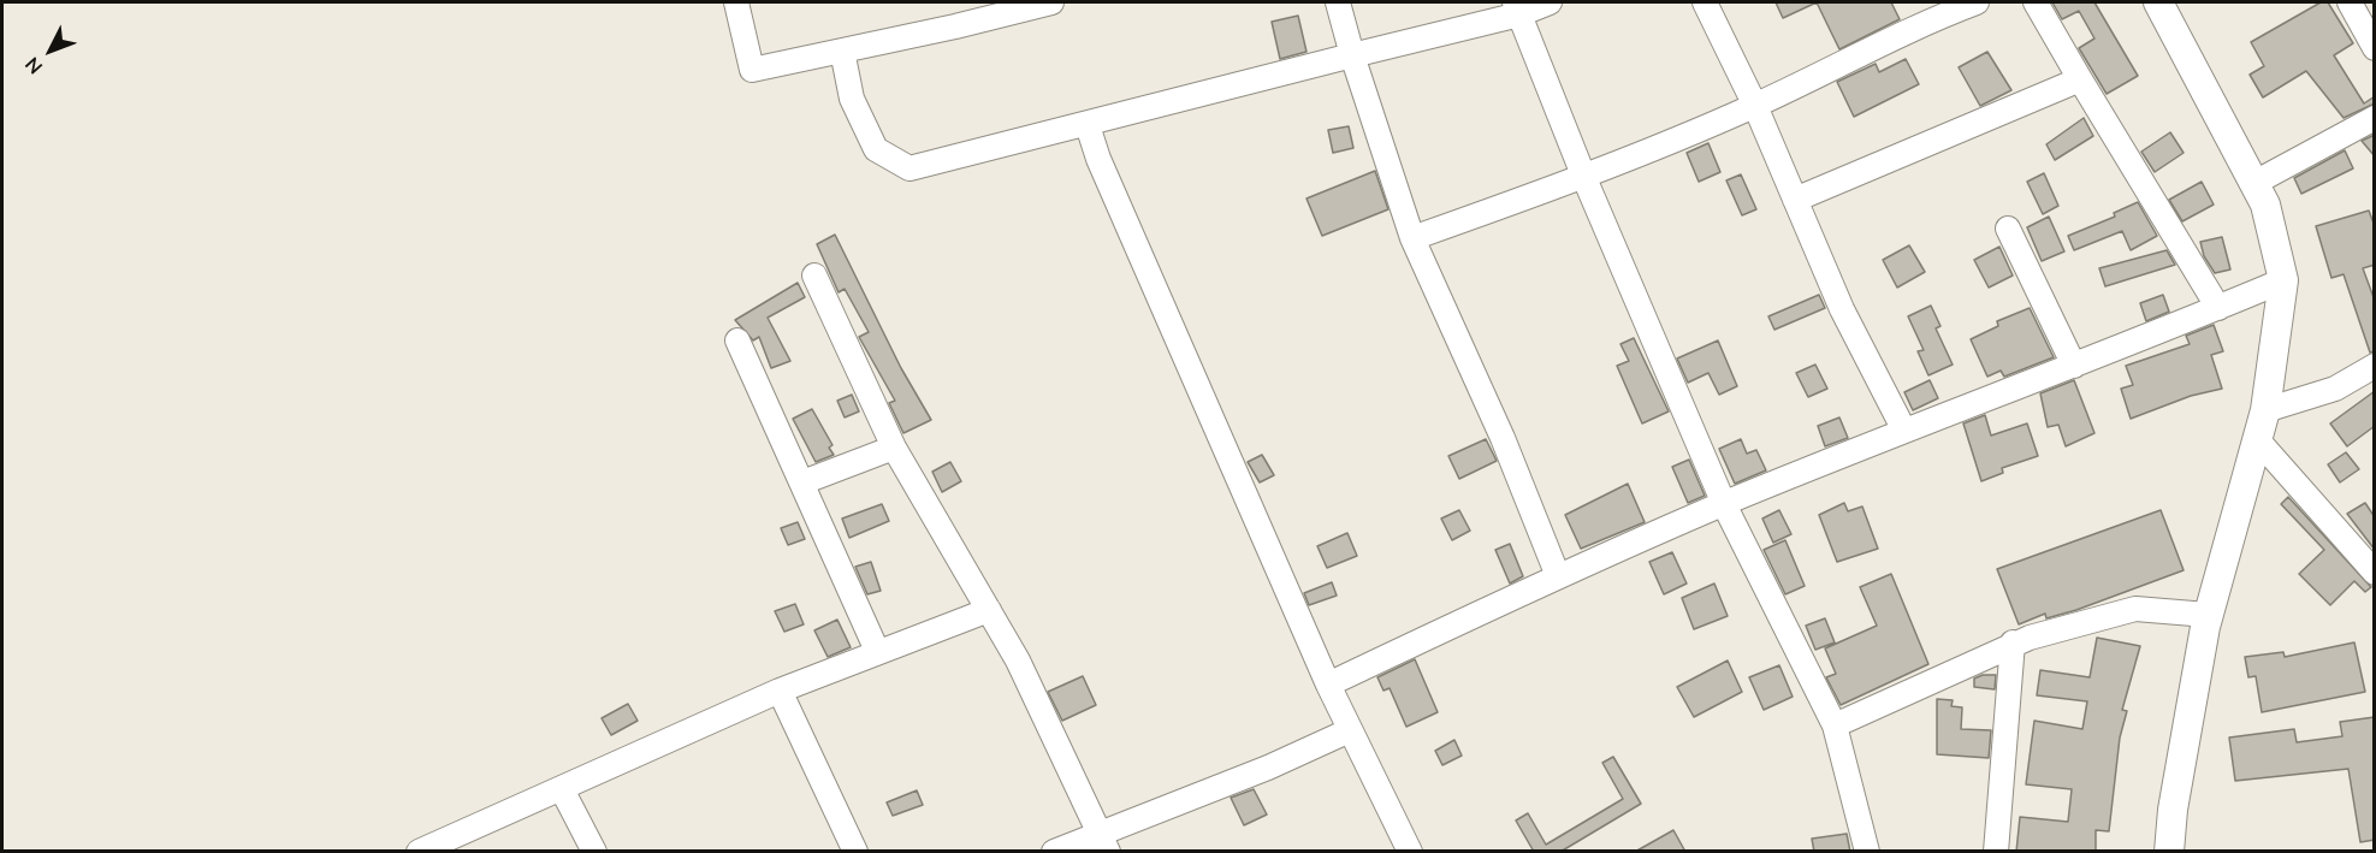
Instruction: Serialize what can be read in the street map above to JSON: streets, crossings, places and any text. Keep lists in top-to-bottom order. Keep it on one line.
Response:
{"north":"bottom left"}
